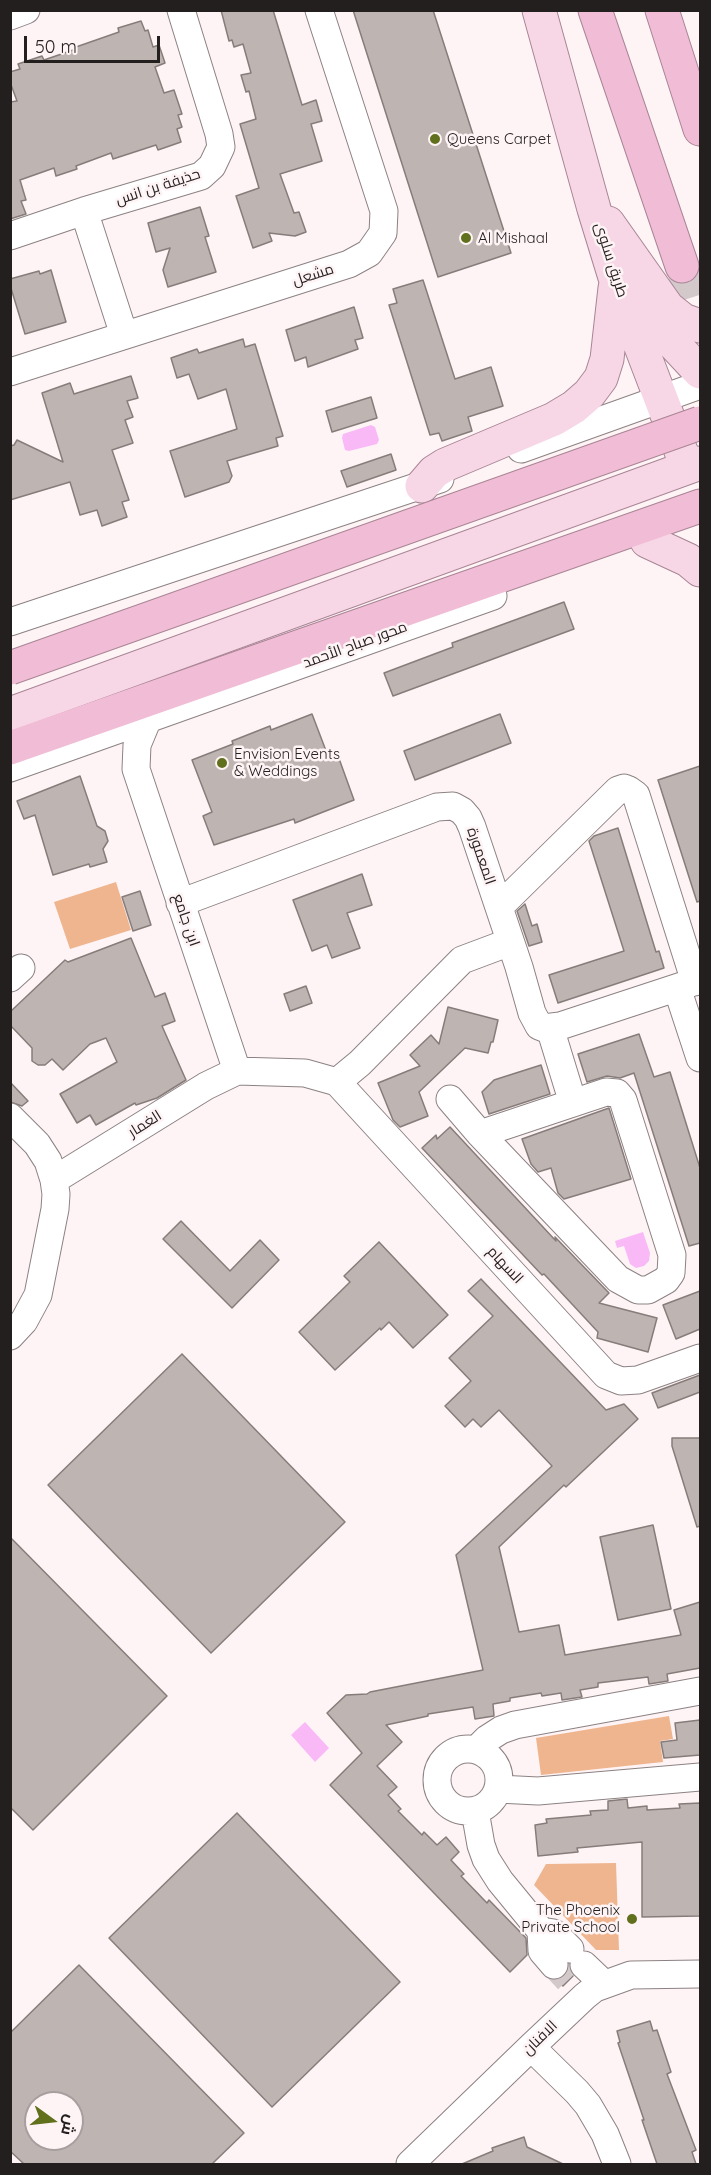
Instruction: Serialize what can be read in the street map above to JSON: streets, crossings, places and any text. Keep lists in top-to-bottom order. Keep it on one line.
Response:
{"streets":{"highway":["محور صباح الأحمد"],"main road":["طريق سلوى"],"street":["حذيفة بن انس","مشعل","المعمورة","ابن جامع","الغمار","السهام","الافنان"]},"crossings":[["طريق سلوى","محور صباح الأحمد"],["محور صباح الأحمد","ابن جامع"],["المعمورة","ابن جامع"],["ابن جامع","الغمار"]],"places":["Queens Carpet","Al Mishaal","Envision Events & Weddings","The Phoenix Private School"],"scale_bar":"50 m","north":"right"}
